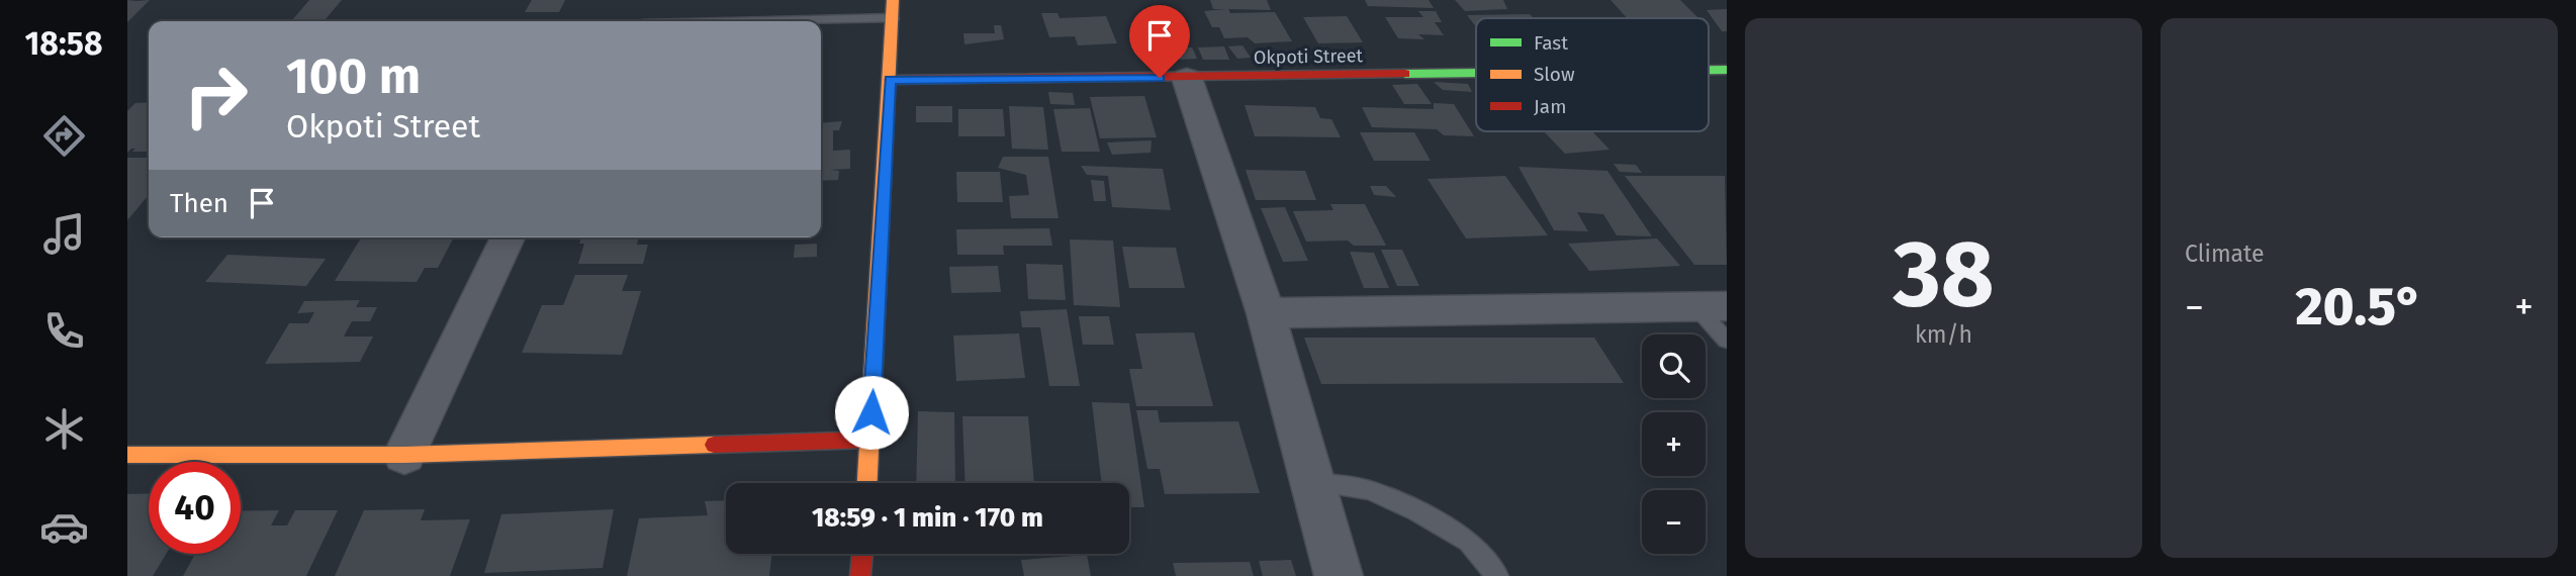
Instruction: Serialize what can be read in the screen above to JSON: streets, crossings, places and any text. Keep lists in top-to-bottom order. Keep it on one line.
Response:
{"streets":{"street":["Okpoti Street"]},"legend":["Fast","Slow","Jam"],"page":{"tabs":"18:58","tile":[["38","km/h"],"Climate"],"turn":["100 m","Okpoti Street"],"then":"Then","heat":["−","20.5°","+"],"map_buttons":["+","−"],"limit":"40","trip":"18:59 · 1 min · 170 m"}}
